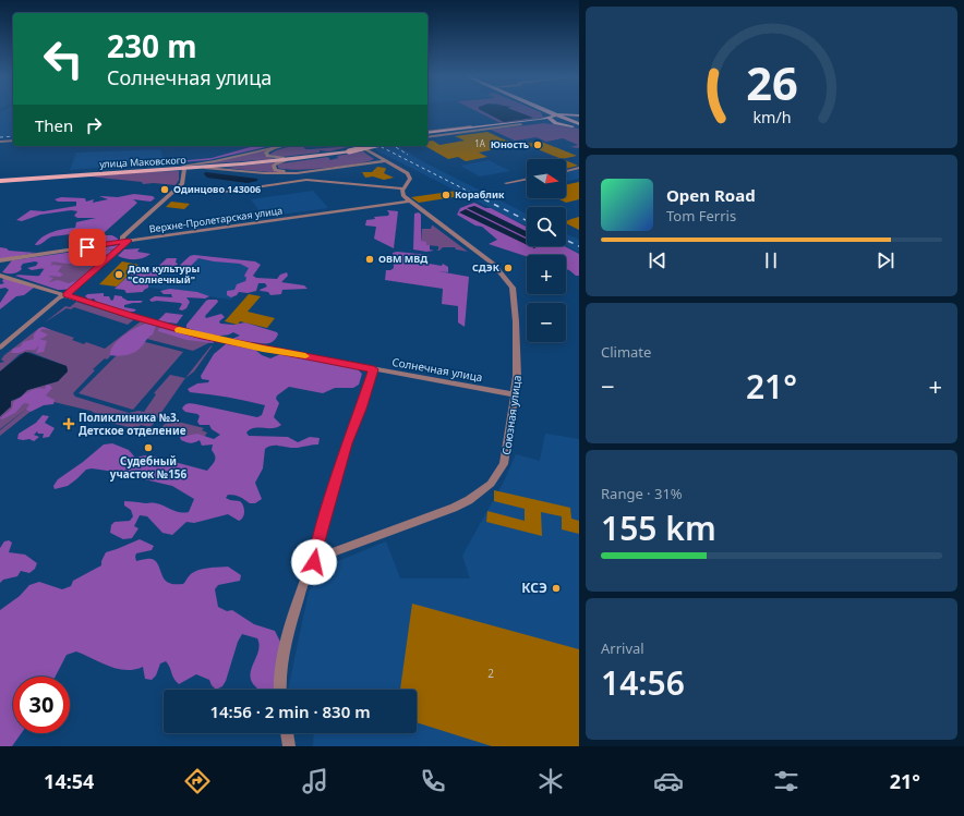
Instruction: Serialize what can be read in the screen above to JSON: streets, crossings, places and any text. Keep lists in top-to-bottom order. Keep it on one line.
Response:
{"streets":{"main road":["улица Маковского"],"street":["Верхне-Пролетарская улица","Солнечная улица","Союзная улица"]},"crossings":[["Верхне-Пролетарская улица","Союзная улица"],["Солнечная улица","Союзная улица"]],"places":{"other":["Юность","Одинцово 143006","Кораблик","ОВМ МВД","СДЭК","Дом культуры \"Солнечный\"","Судебный участок №156","КСЭ"],"health":["Поликлиника №3. Детское отделение"]},"house_numbers":["1А","2"],"north":"right","page":{"turn":["230 m","Солнечная улица"],"then":"Then","map_buttons":["+","−"],"song":["Open Road","Tom Ferris"],"tile":["Climate",["Range · 31%","155 km"],["Arrival","14:56"]],"heat":["−","21°","+"],"limit":"30","trip":"14:56 · 2 min · 830 m","tabs":["14:54","21°"],"gauge":["26","km/h"]}}
